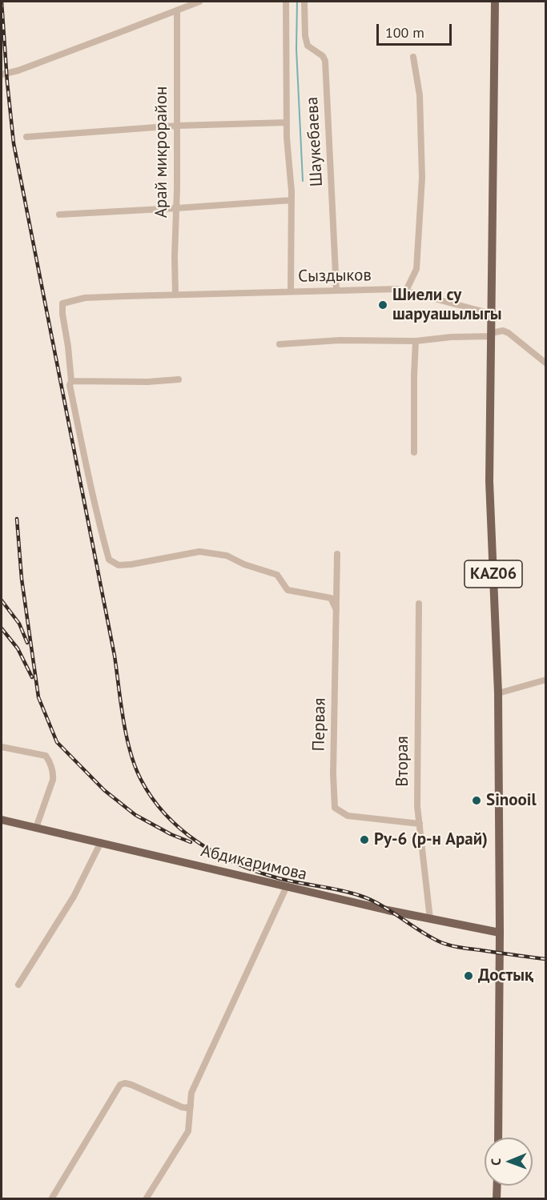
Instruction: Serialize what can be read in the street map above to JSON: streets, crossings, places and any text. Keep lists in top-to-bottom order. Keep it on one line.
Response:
{"streets":{"main road":["KАZ06","Абдикаримова"],"street":["Шаукебаева","Арай микрорайон","Сыздыков","Первая","Вторая"]},"crossings":[["Шаукебаева","Сыздыков"],["Арай микрорайон","Сыздыков"],["Сыздыков","KАZ06"],["KАZ06","Абдикаримова"],["Первая","Вторая"],["Вторая","Абдикаримова"]],"places":["Шиели су шаруашылыгы","Sinooil","Ру-6 (р-н Арай)","Достық"],"scale_bar":"100 m","north":"left"}
